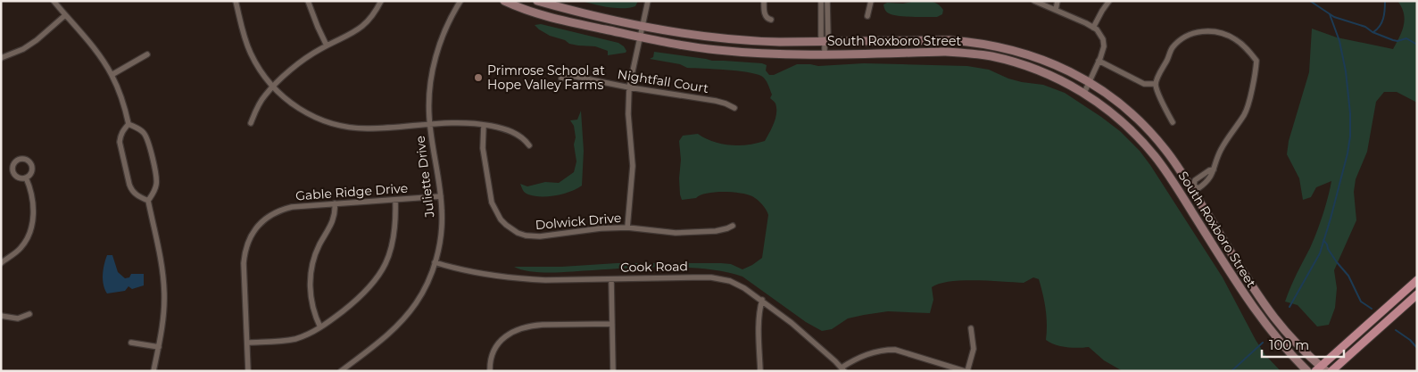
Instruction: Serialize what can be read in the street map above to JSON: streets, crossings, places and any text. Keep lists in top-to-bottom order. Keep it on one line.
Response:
{"streets":{"street":["South Roxboro Street","Nightfall Court","Juliette Drive","Gable Ridge Drive","Dolwick Drive","Cook Road"]},"crossings":[["Juliette Drive","Gable Ridge Drive"],["Juliette Drive","Cook Road"]],"places":["Primrose School at Hope Valley Farms"],"scale_bar":"100 m"}
